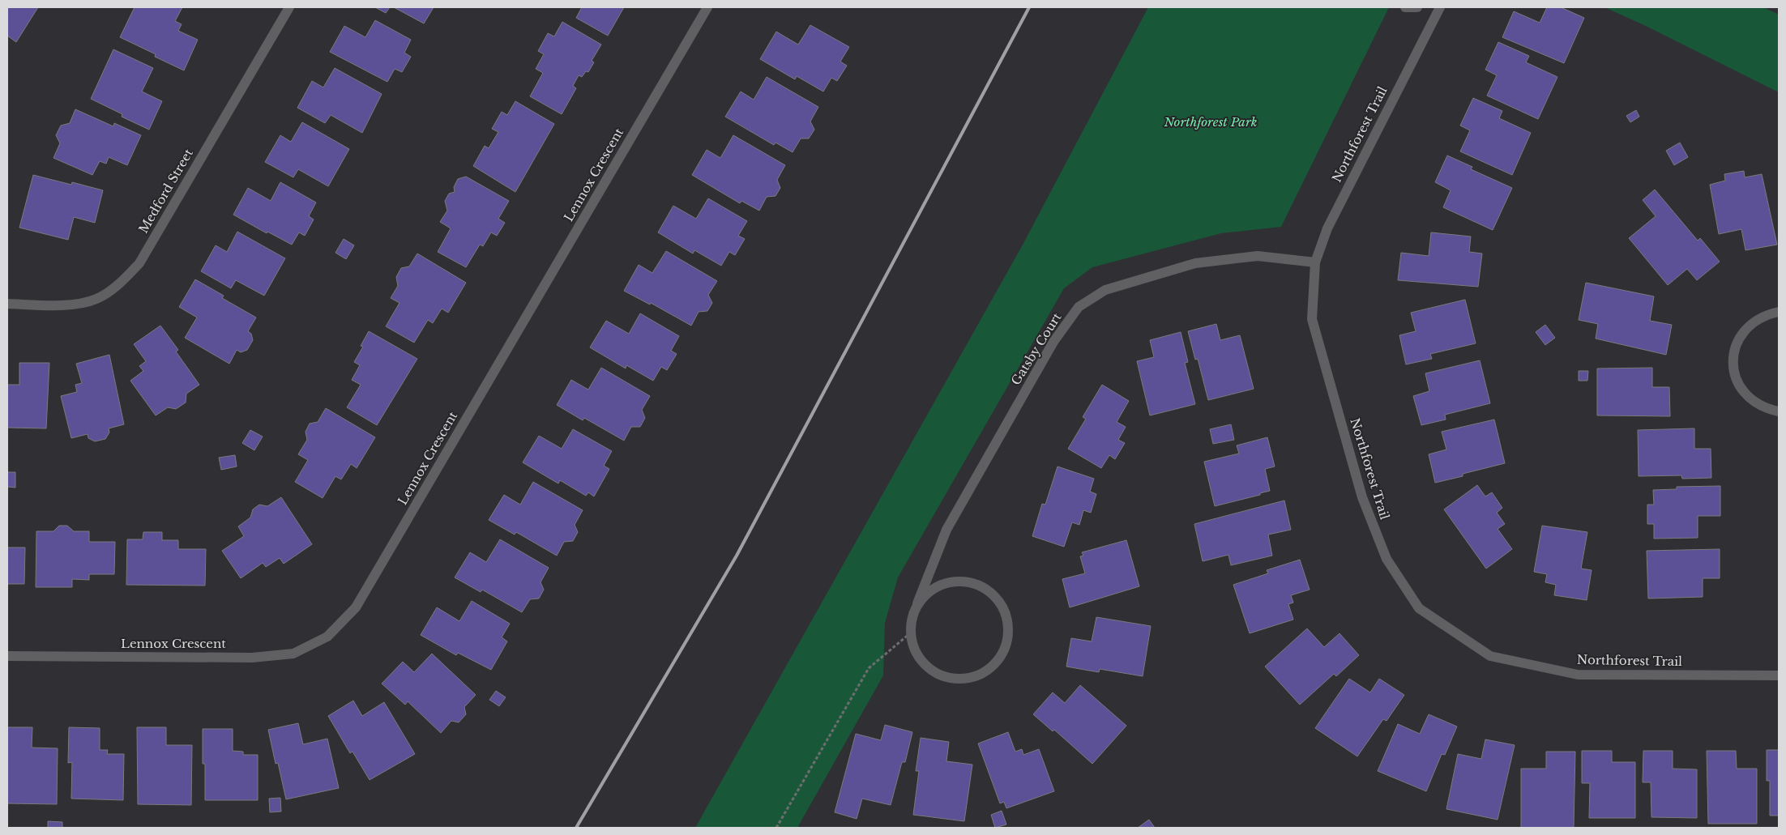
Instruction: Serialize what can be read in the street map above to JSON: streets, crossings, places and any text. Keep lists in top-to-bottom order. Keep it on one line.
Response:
{"streets":{"street":["Northforest Trail","Lennox Crescent","Medford Street","Gatsby Court"]},"crossings":[["Northforest Trail","Gatsby Court"]],"parks":["Northforest Park"]}
